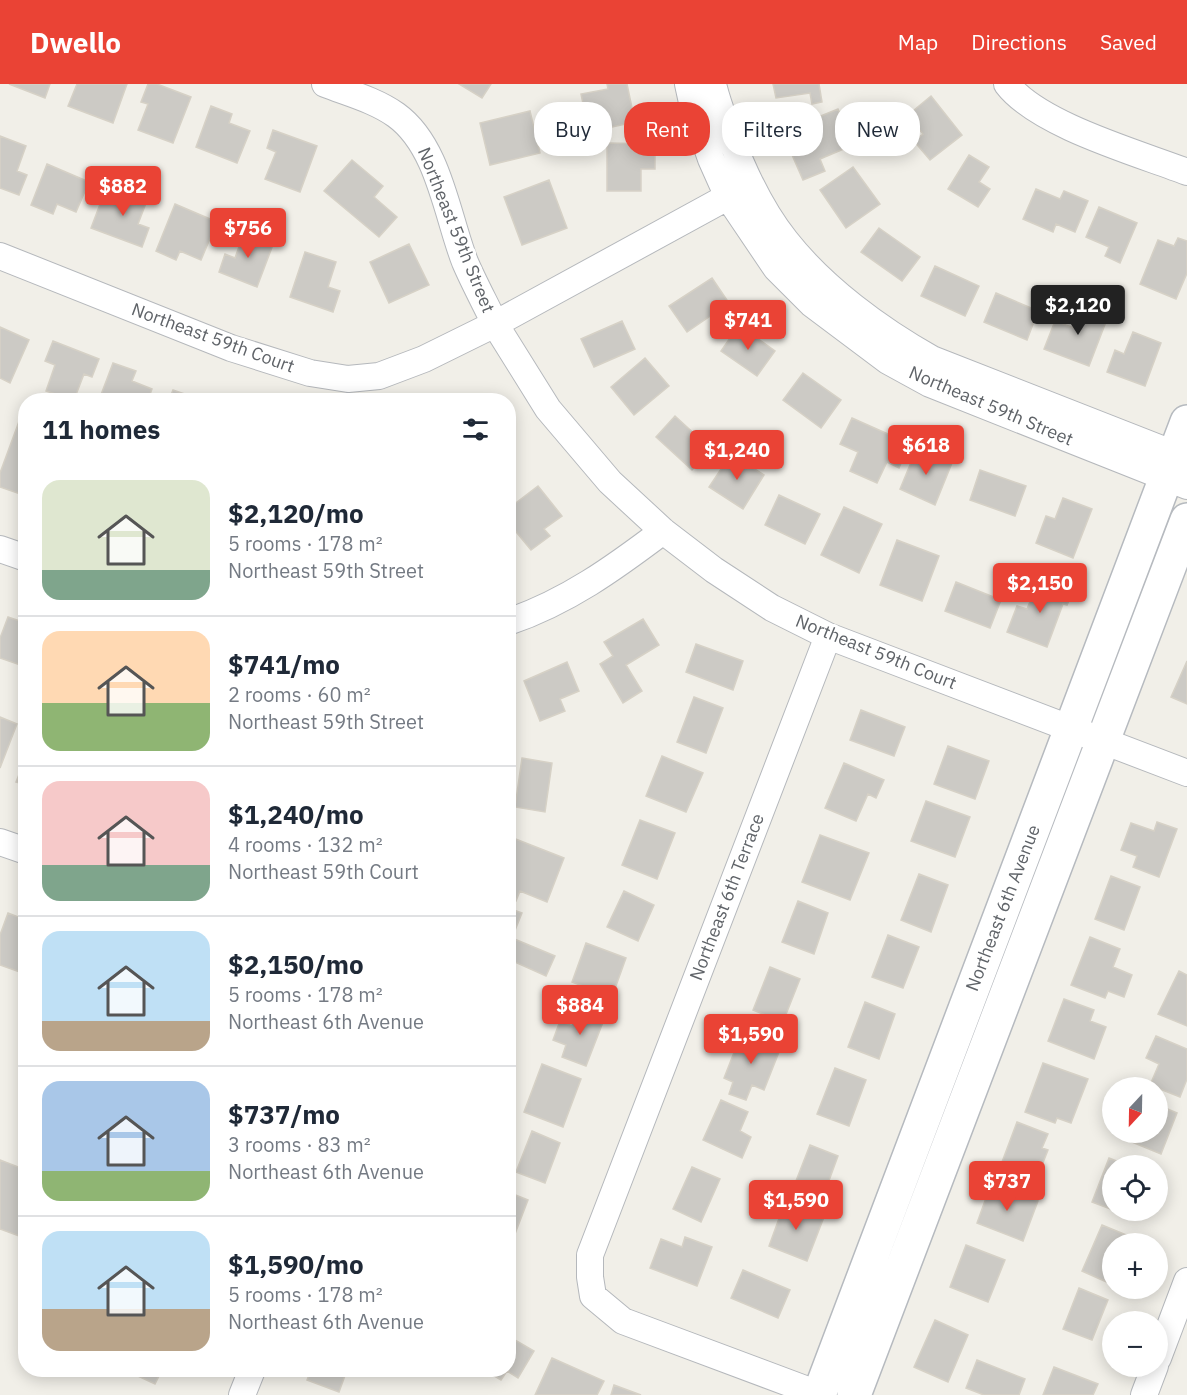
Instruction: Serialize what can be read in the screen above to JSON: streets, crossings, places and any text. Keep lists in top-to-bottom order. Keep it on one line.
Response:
{"streets":{"street":["Northeast 59th Street","Northeast 59th Court","Northeast 6th Terrace","Northeast 6th Avenue"]},"crossings":[["Northeast 59th Street","Northeast 59th Court"],["Northeast 59th Street","Northeast 6th Avenue"],["Northeast 59th Court","Northeast 6th Terrace"],["Northeast 59th Court","Northeast 6th Avenue"],["Northeast 6th Terrace","Northeast 6th Avenue"]],"north":"bottom","page":{"header":"Dwello","nav":["Map","Directions","Saved"],"chip":["Buy","Rent","Filters","New"],"price":["$882","$756","$2,120","$741","$618","$1,240","$2,150","$884","$1,590","$737","$1,590"],"heading":"11 homes","list":[{"name":"$2,120/mo","note":"5 rooms · 178 m² · Northeast 59th Street"},{"name":"$741/mo","note":"2 rooms · 60 m² · Northeast 59th Street"},{"name":"$1,240/mo","note":"4 rooms · 132 m² · Northeast 59th Court"},{"name":"$2,150/mo","note":"5 rooms · 178 m² · Northeast 6th Avenue"},{"name":"$737/mo","note":"3 rooms · 83 m² · Northeast 6th Avenue"},{"name":"$1,590/mo","note":"5 rooms · 178 m² · Northeast 6th Avenue"}],"map_buttons":["+","−"]}}
